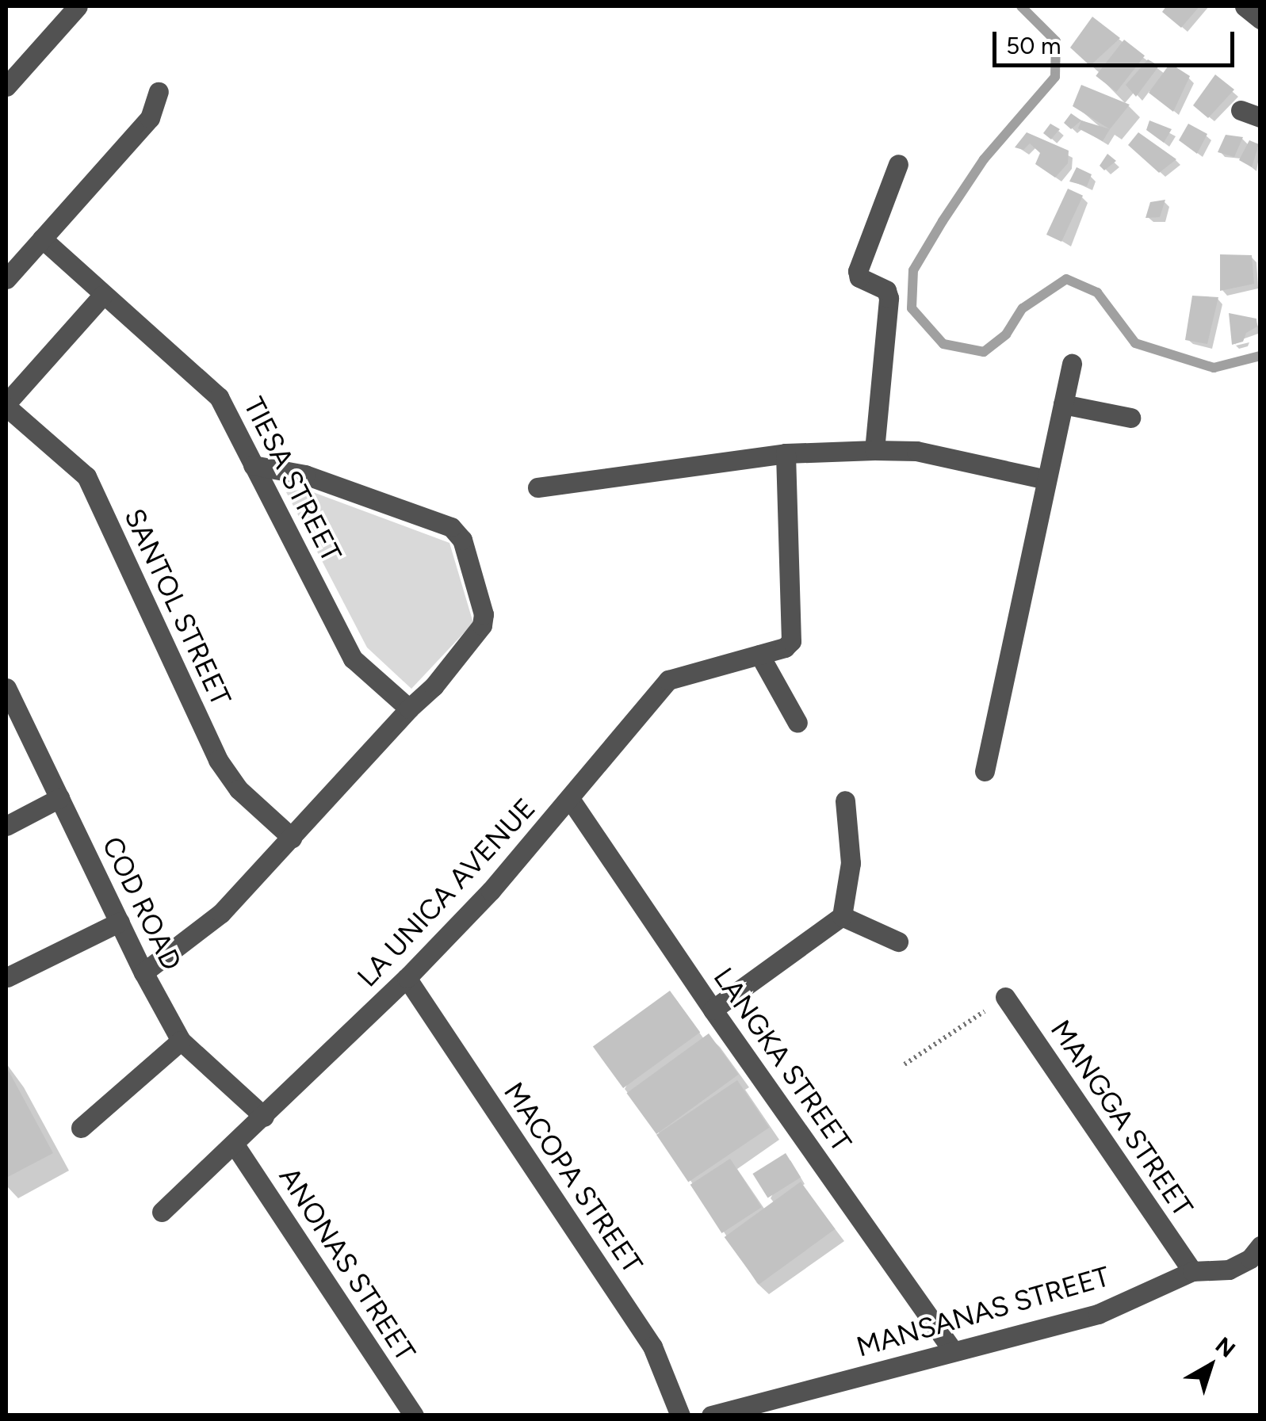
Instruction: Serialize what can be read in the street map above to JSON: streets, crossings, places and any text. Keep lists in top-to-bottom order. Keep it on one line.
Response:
{"streets":{"street":["TIESA STREET","SANTOL STREET","LA UNICA AVENUE","COD ROAD","LANGKA STREET","MANGGA STREET","MACOPA STREET","ANONAS STREET","MANSANAS STREET"]},"crossings":[["LA UNICA AVENUE","COD ROAD"],["LA UNICA AVENUE","LANGKA STREET"],["LA UNICA AVENUE","MACOPA STREET"],["LA UNICA AVENUE","ANONAS STREET"],["LANGKA STREET","MANSANAS STREET"],["MANGGA STREET","MANSANAS STREET"]],"scale_bar":"50 m","north":"top right"}
